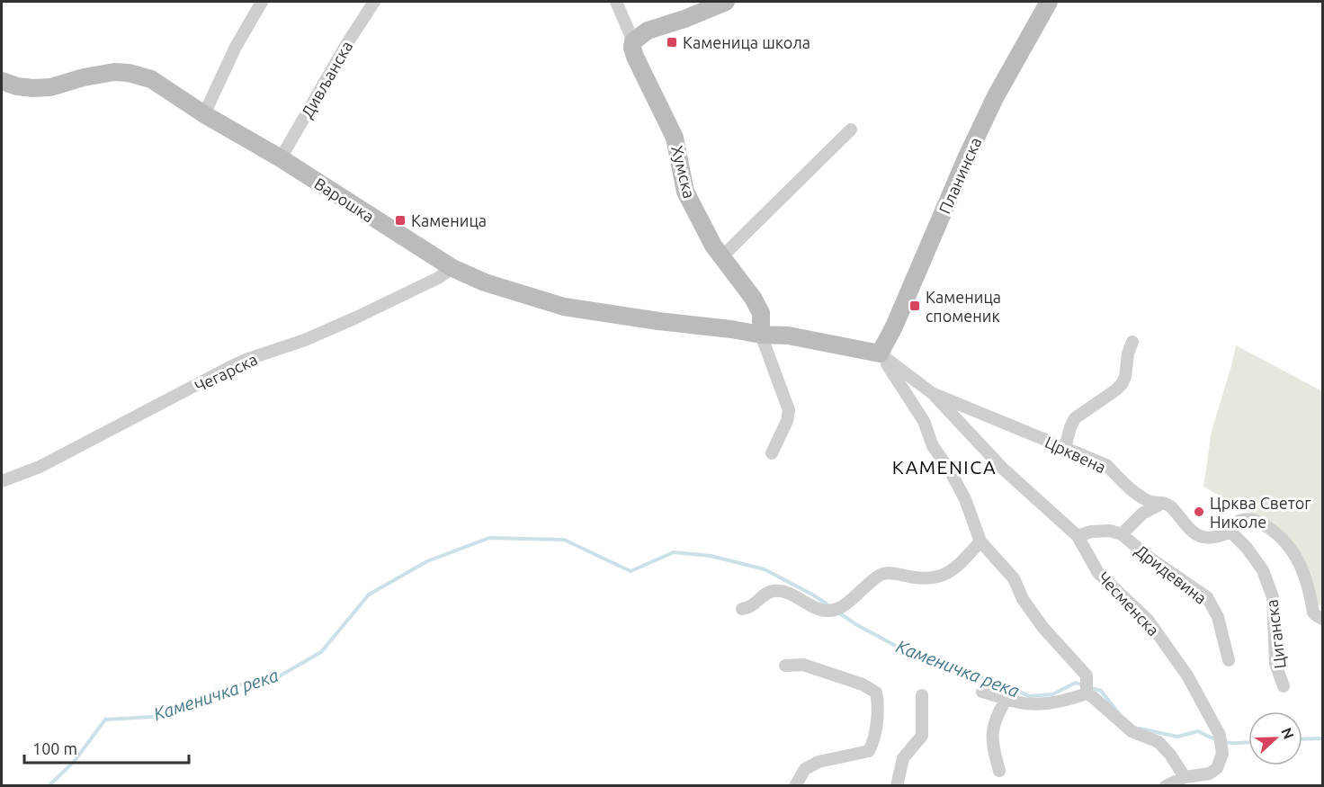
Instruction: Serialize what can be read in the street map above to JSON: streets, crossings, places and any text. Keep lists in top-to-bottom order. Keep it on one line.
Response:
{"streets":{"street":["Дивљанска","Хумска","Планинска","Варошка","Чегарска","Црквена","Дридевина","Чесменска","Циганска"]},"crossings":[["Дивљанска","Варошка"],["Хумска","Варошка"],["Хумска","Црквена"],["Планинска","Црквена"],["Варошка","Чегарска"],["Варошка","Црквена"],["Црквена","Чесменска"],["Црквена","Циганска"],["Дридевина","Чесменска"]],"districts":["KAMENICA"],"water":["Каменичка река"],"places":{"transit":["Каменица школа","Каменица","Каменица споменик"],"other":["Црква Светог Николе"]},"scale_bar":"100 m","north":"right"}
